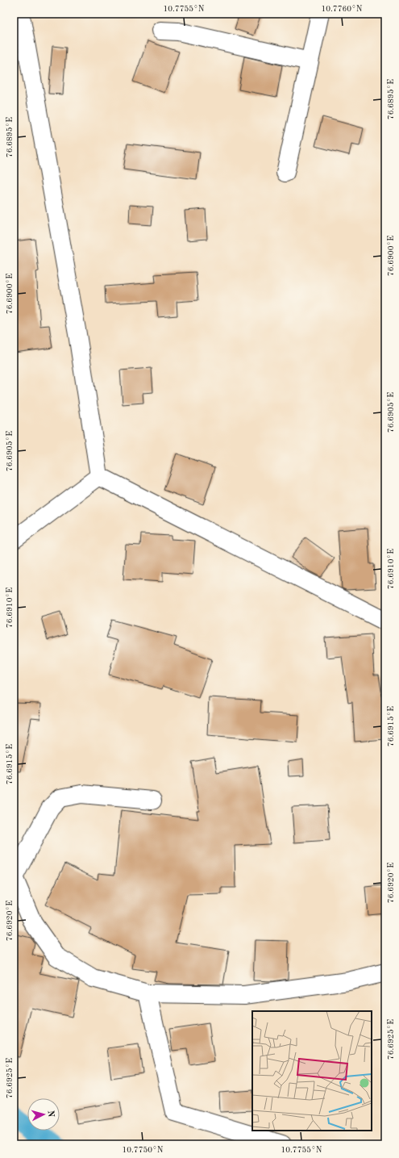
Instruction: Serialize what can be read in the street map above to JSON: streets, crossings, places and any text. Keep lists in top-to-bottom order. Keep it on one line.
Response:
{"north":"right","coordinates":["10.7755°N","10.7760°N","76.6895°E","76.6900°E","76.6905°E","76.6910°E","76.6915°E","76.6920°E","76.6925°E","10.7750°N"]}
